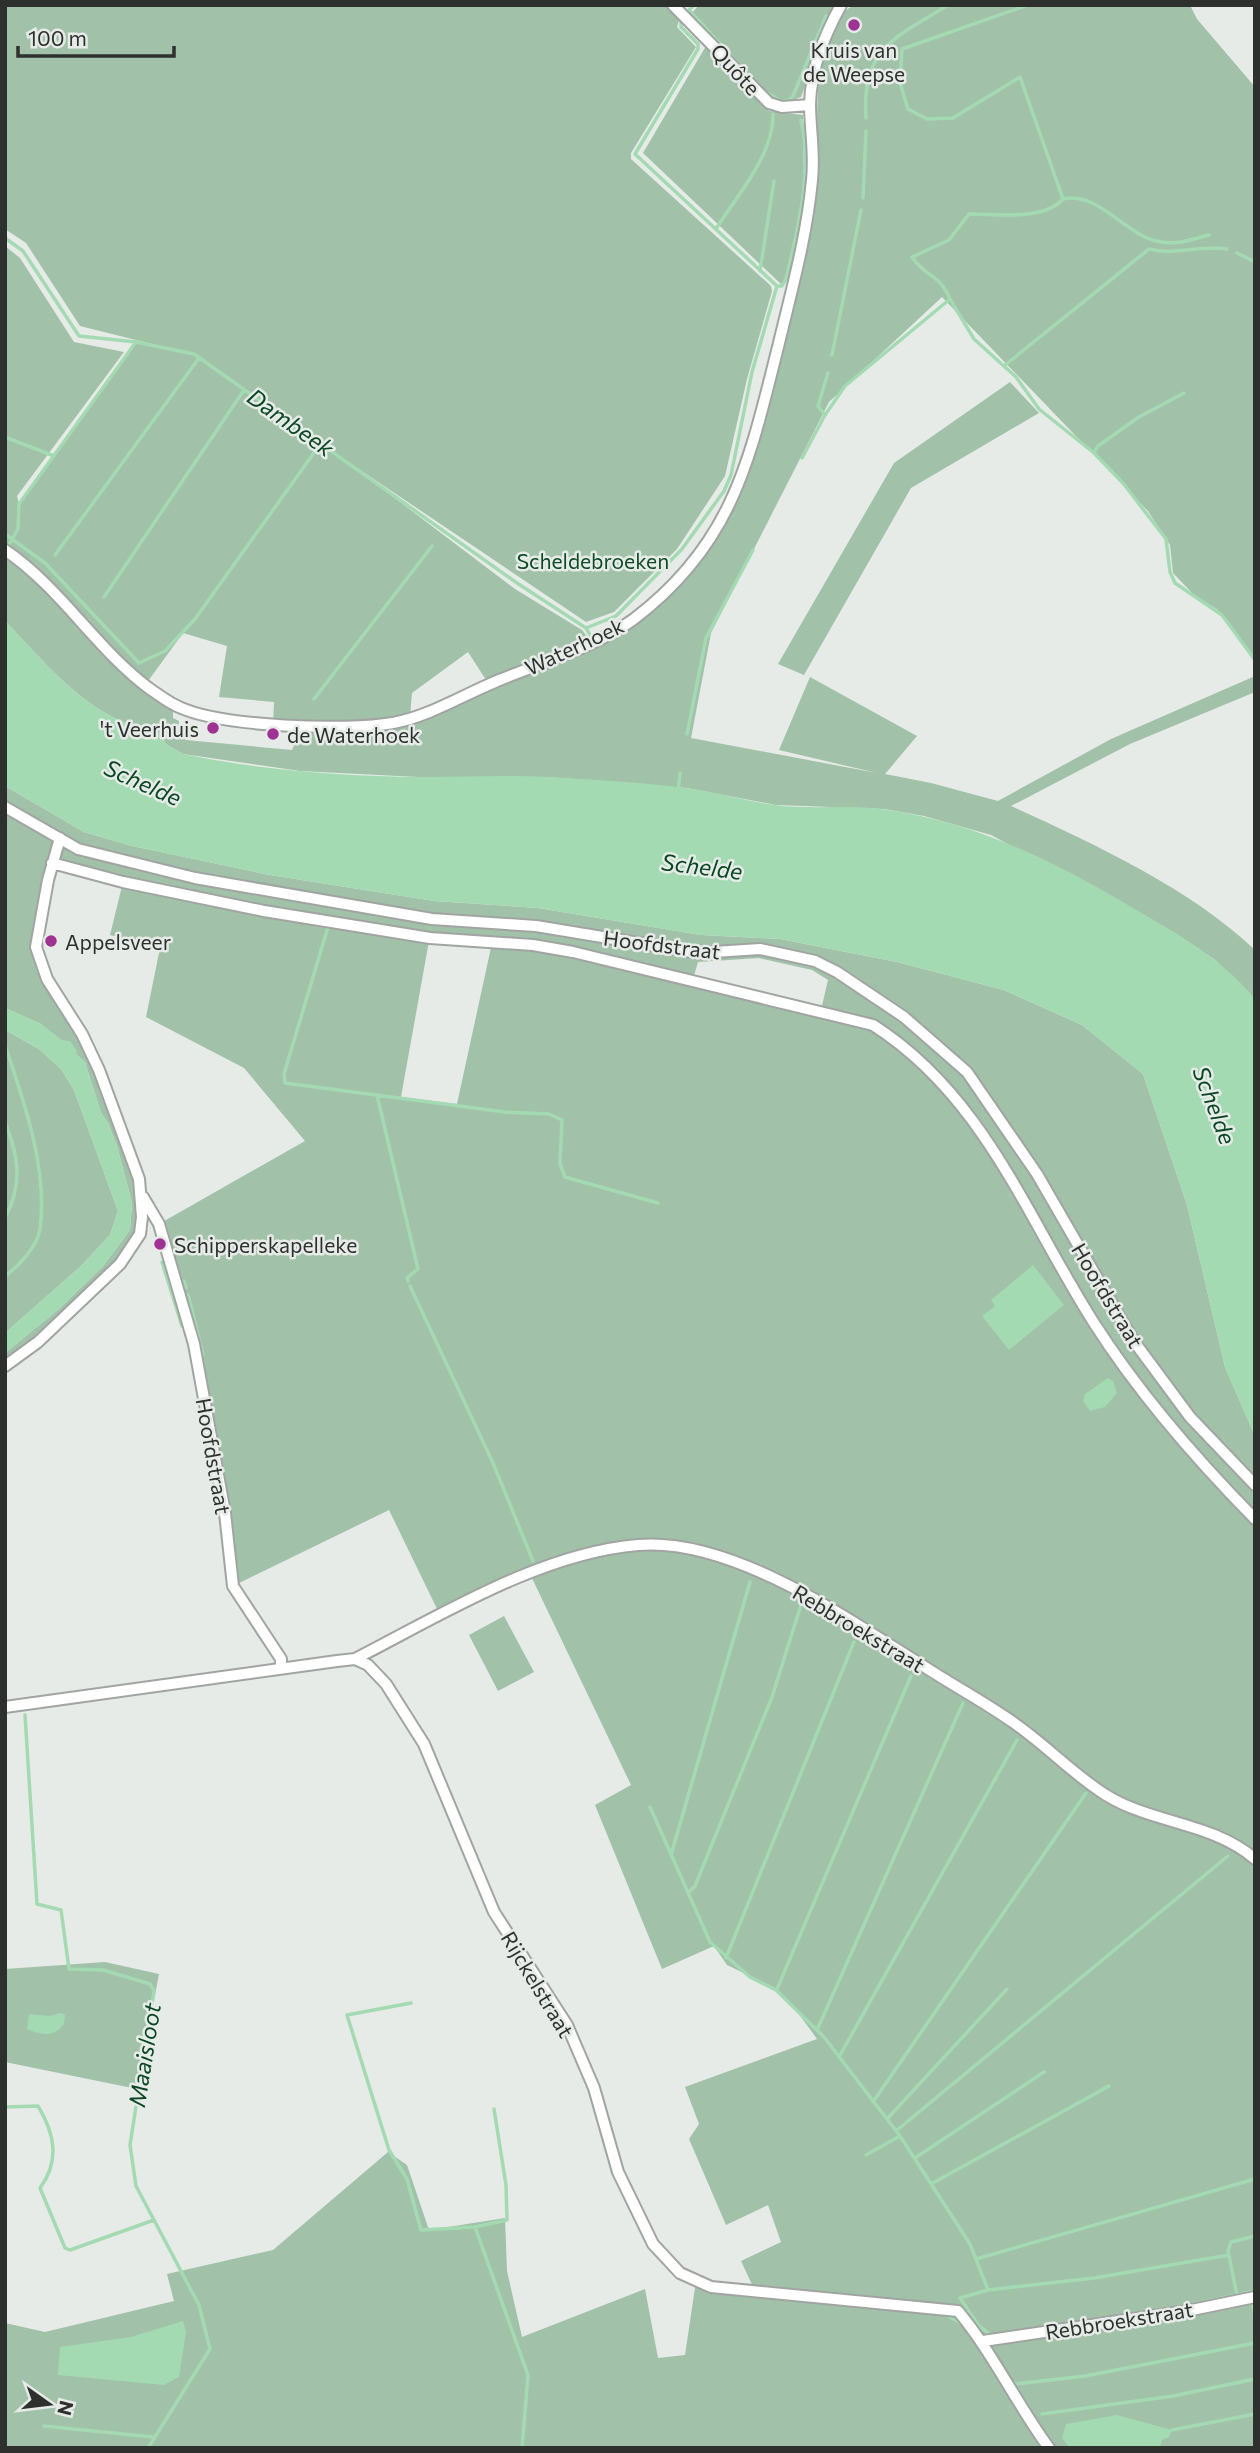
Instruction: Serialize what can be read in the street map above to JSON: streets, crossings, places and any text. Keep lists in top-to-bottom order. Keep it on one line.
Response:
{"streets":{"street":["Quôte","Waterhoek","Hoofdstraat","Rebbroekstraat","Rijckelstraat"]},"crossings":[["Quôte","Waterhoek"],["Rebbroekstraat","Rijckelstraat"]],"water":["Dambeek","Schelde","Maaisloot"],"parks":["Scheldebroeken"],"places":["Kruis van de Weepse","'t Veerhuis","de Waterhoek","Appelsveer","Schipperskapelleke"],"scale_bar":"100 m","north":"right"}
